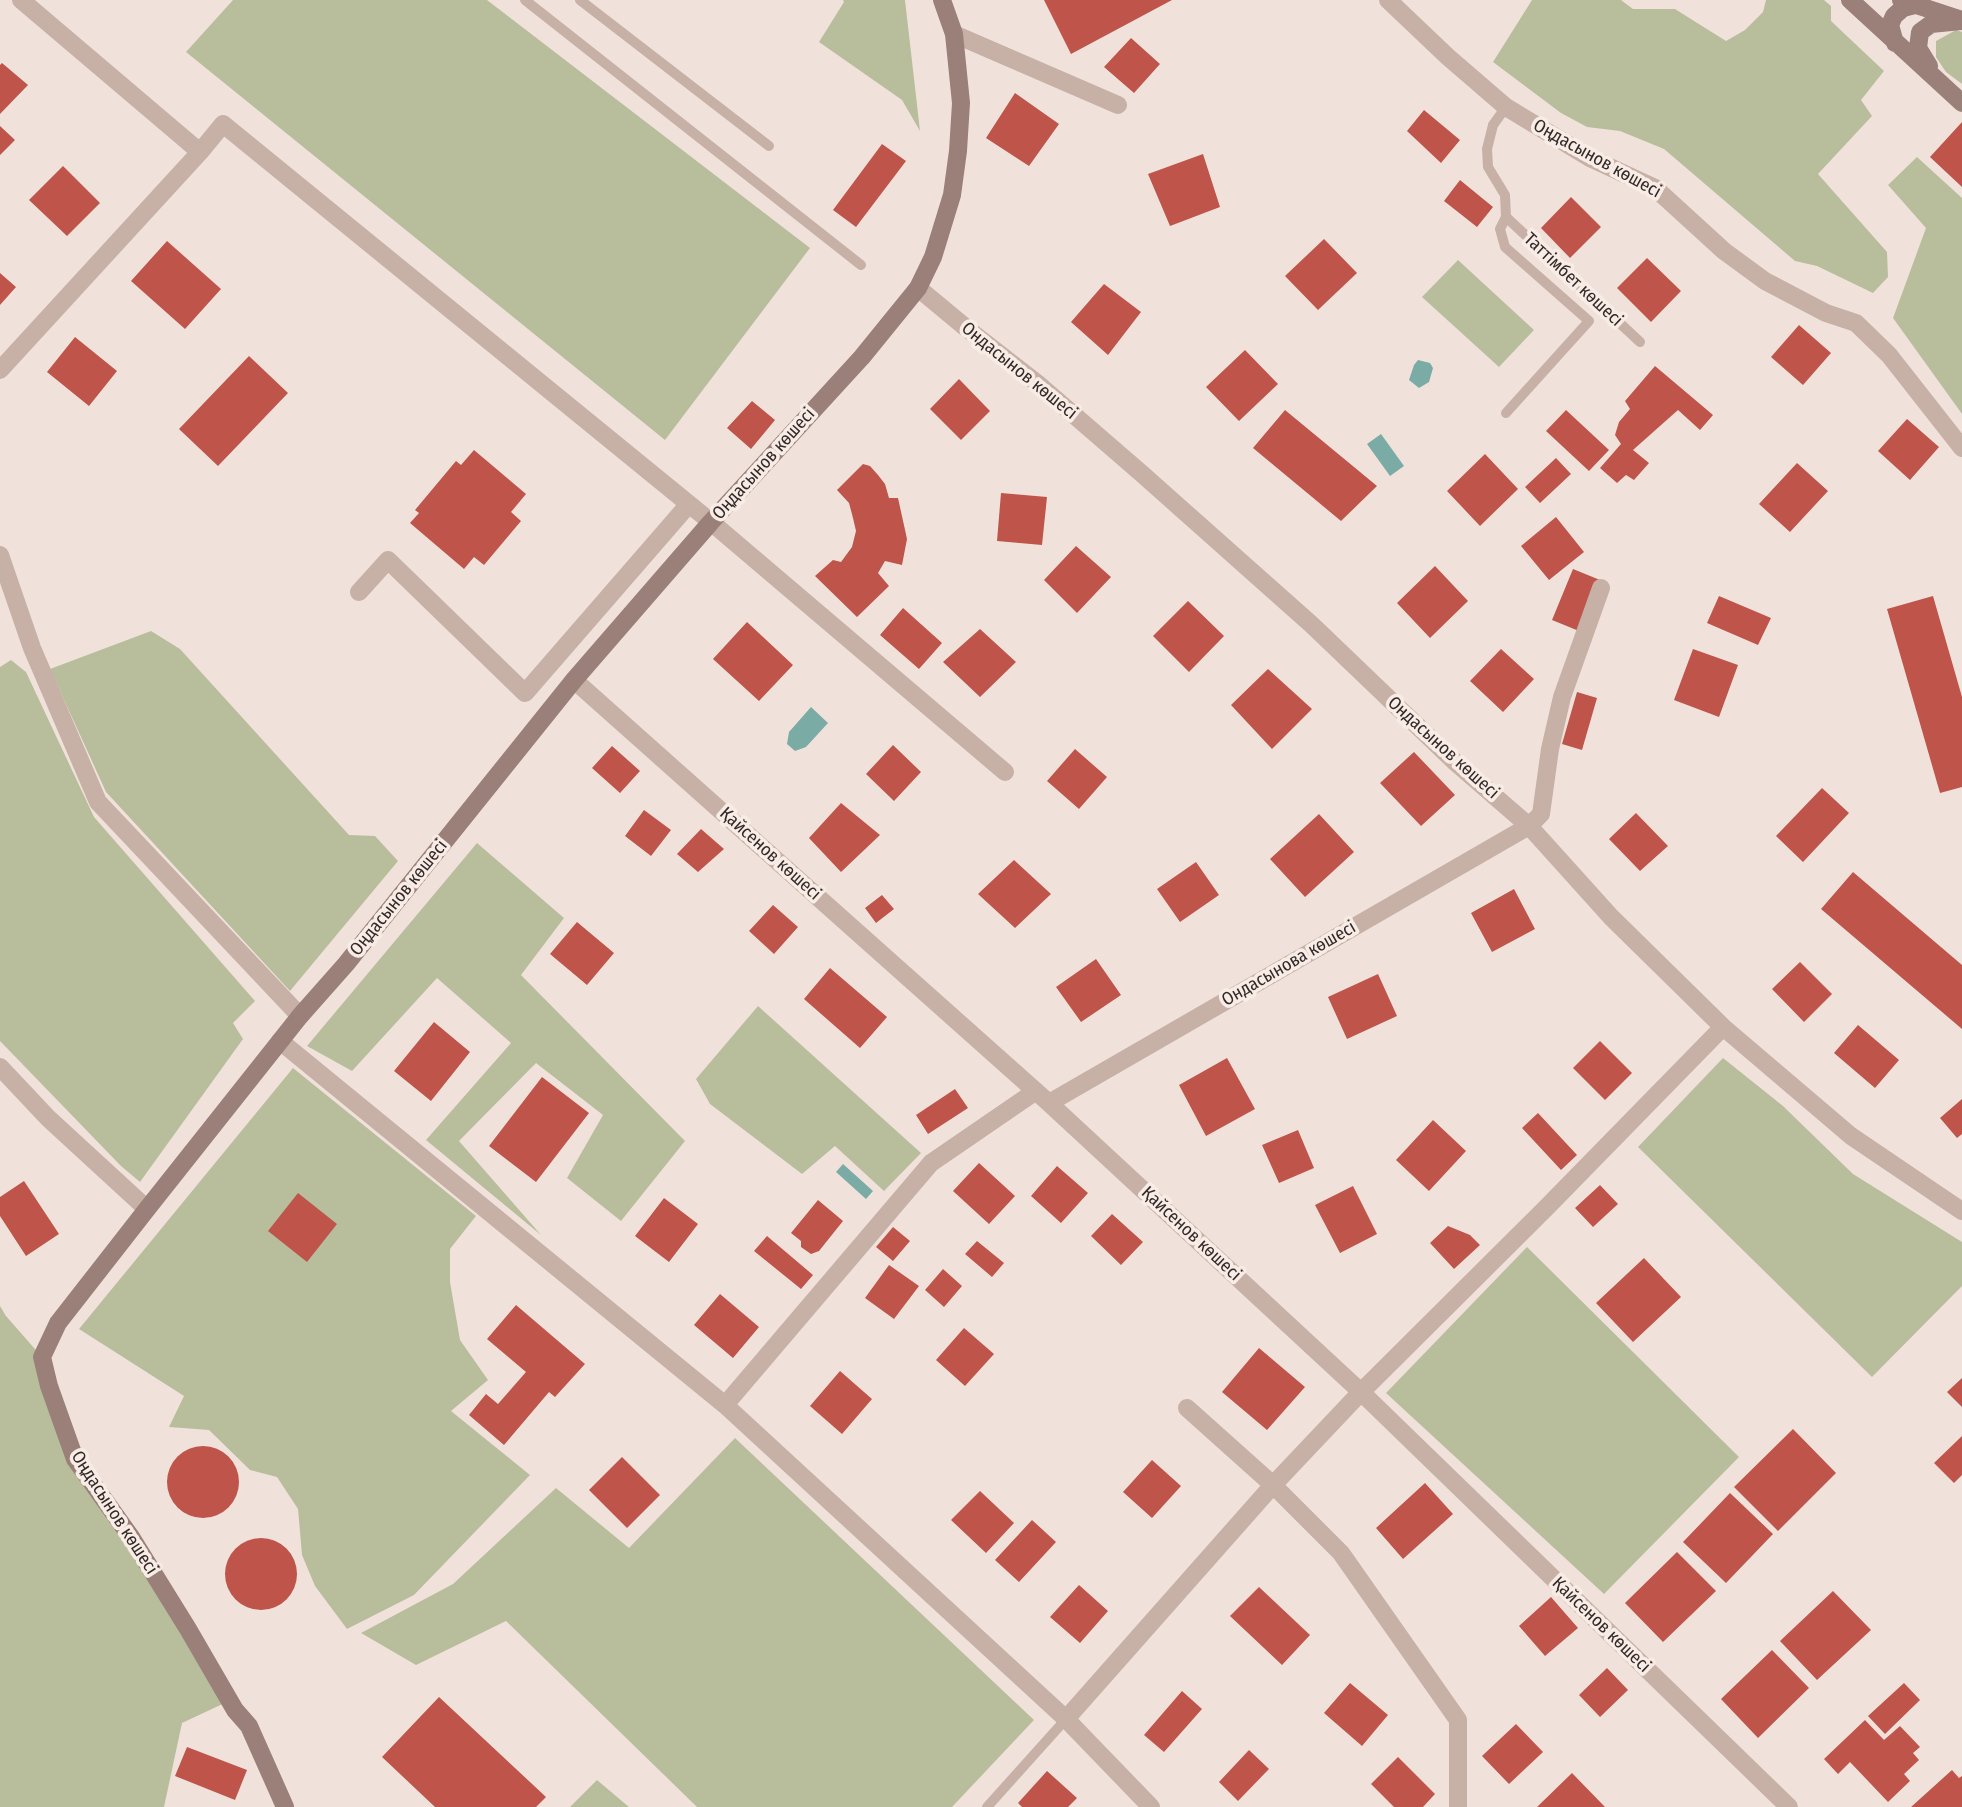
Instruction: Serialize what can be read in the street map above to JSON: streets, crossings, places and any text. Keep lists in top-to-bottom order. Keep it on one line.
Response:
{"streets":{"street":["Оңдасынов көшесі","Ондасынов көшесі","Қайсенов көшесі","Ондасынова көшесі"],"lane":["Таттімбет көшесі"]},"crossings":[["Оңдасынов көшесі","Ондасынов көшесі"],["Оңдасынов көшесі","Қайсенов көшесі"],["Ондасынов көшесі","Ондасынова көшесі"],["Қайсенов көшесі","Ондасынова көшесі"]]}
